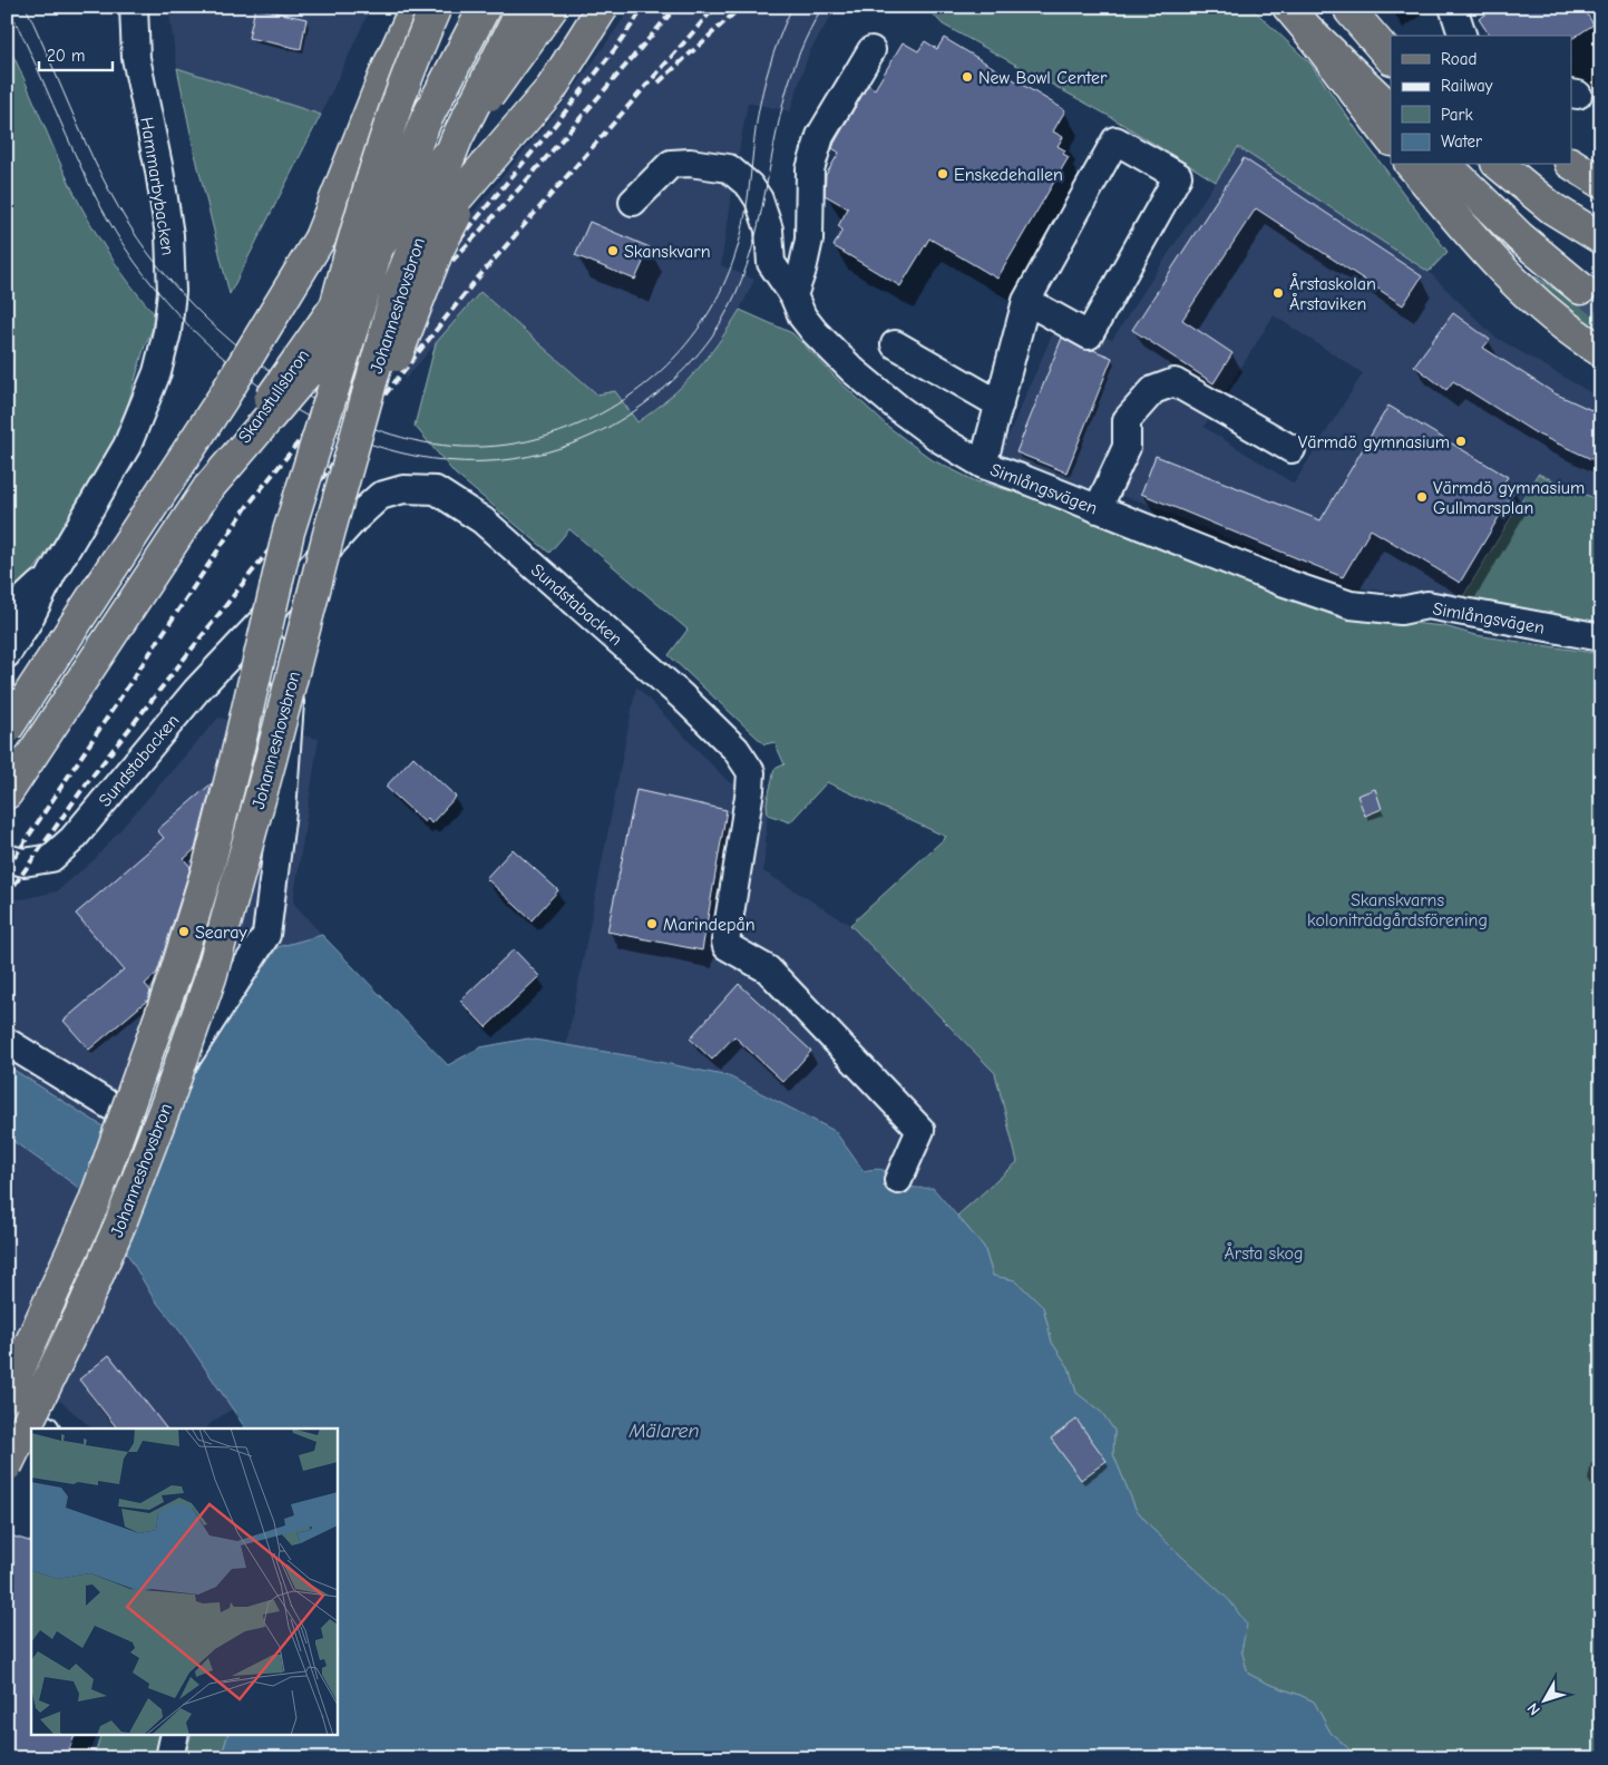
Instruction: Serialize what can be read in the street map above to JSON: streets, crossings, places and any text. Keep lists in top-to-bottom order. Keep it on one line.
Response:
{"streets":{"main road":["Johanneshovsbron","Skanstullsbron"],"street":["Hammarbybacken","Simlångsvägen","Sundstabacken"]},"water":["Mälaren"],"parks":["Skanskvarns koloniträdgårdsförening","Årsta skog"],"places":["New Bowl Center","Enskedehallen","Skanskvarn","Årstaskolan Årstaviken","Värmdö gymnasium","Värmdö gymnasium Gullmarsplan","Marindepån","Searay"],"legend":["Road","Railway","Park","Water"],"scale_bar":"20 m","north":"bottom left"}
